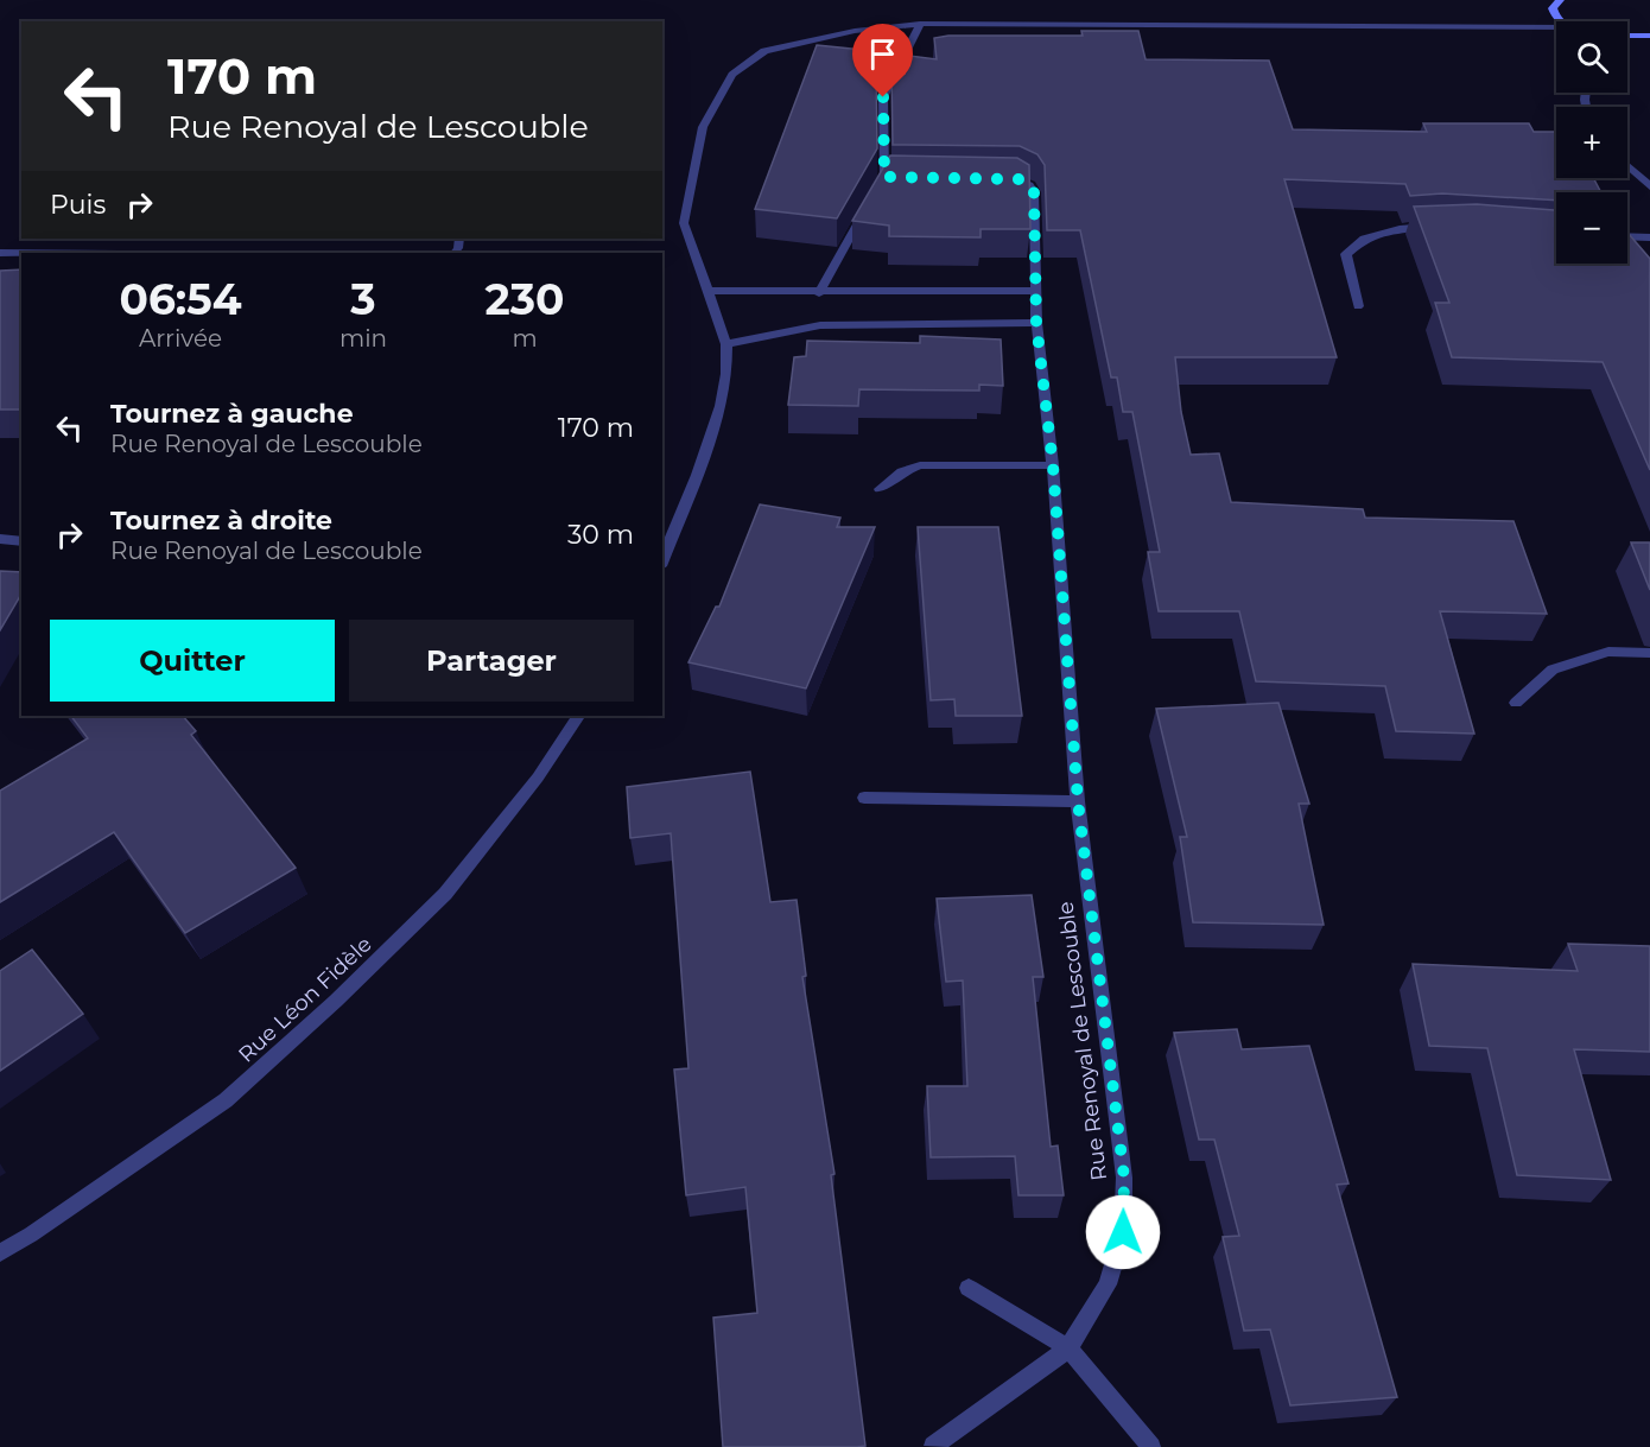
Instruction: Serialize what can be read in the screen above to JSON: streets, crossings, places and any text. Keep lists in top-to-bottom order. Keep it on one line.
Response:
{"streets":{"street":["Rue Léon Fidèle","Rue Renoyal de Lescouble"]},"page":{"map_buttons":["+","−"],"turn":["170 m","Rue Renoyal de Lescouble"],"then":"Puis","eta":["06:54","Arrivée","3","min","230","m"],"list":[{"name":"Tournez à gauche","note":"Rue Renoyal de Lescouble","value":"170 m"},{"name":"Tournez à droite","note":"Rue Renoyal de Lescouble","value":"30 m"}],"buttons":["Quitter","Partager"]}}
